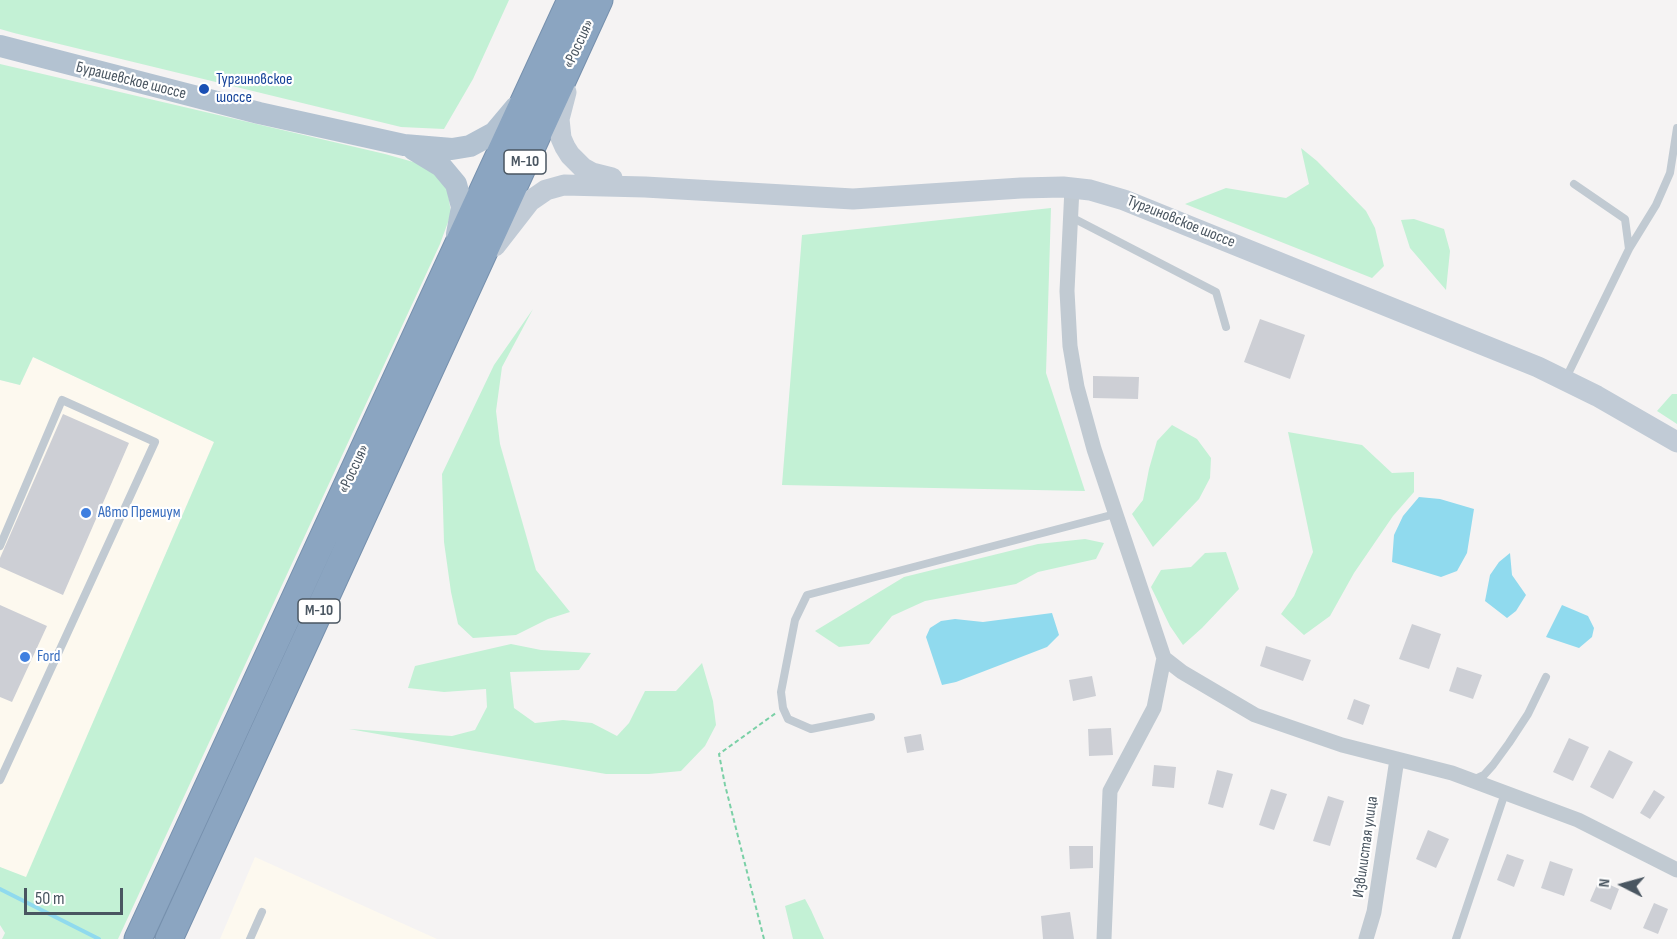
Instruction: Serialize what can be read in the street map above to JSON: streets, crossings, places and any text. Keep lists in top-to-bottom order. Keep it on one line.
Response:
{"streets":{"highway":["«Россия»","М-10"],"main road":["Бурашевское шоссе","Тургиновское шоссе"],"street":["Извилистая улица"]},"crossings":[["«Россия»","Бурашевское шоссе"],["«Россия»","Тургиновское шоссе"]],"places":["Тургиновское шоссе","Авто Премиум","Ford"],"scale_bar":"50 m","north":"left"}
